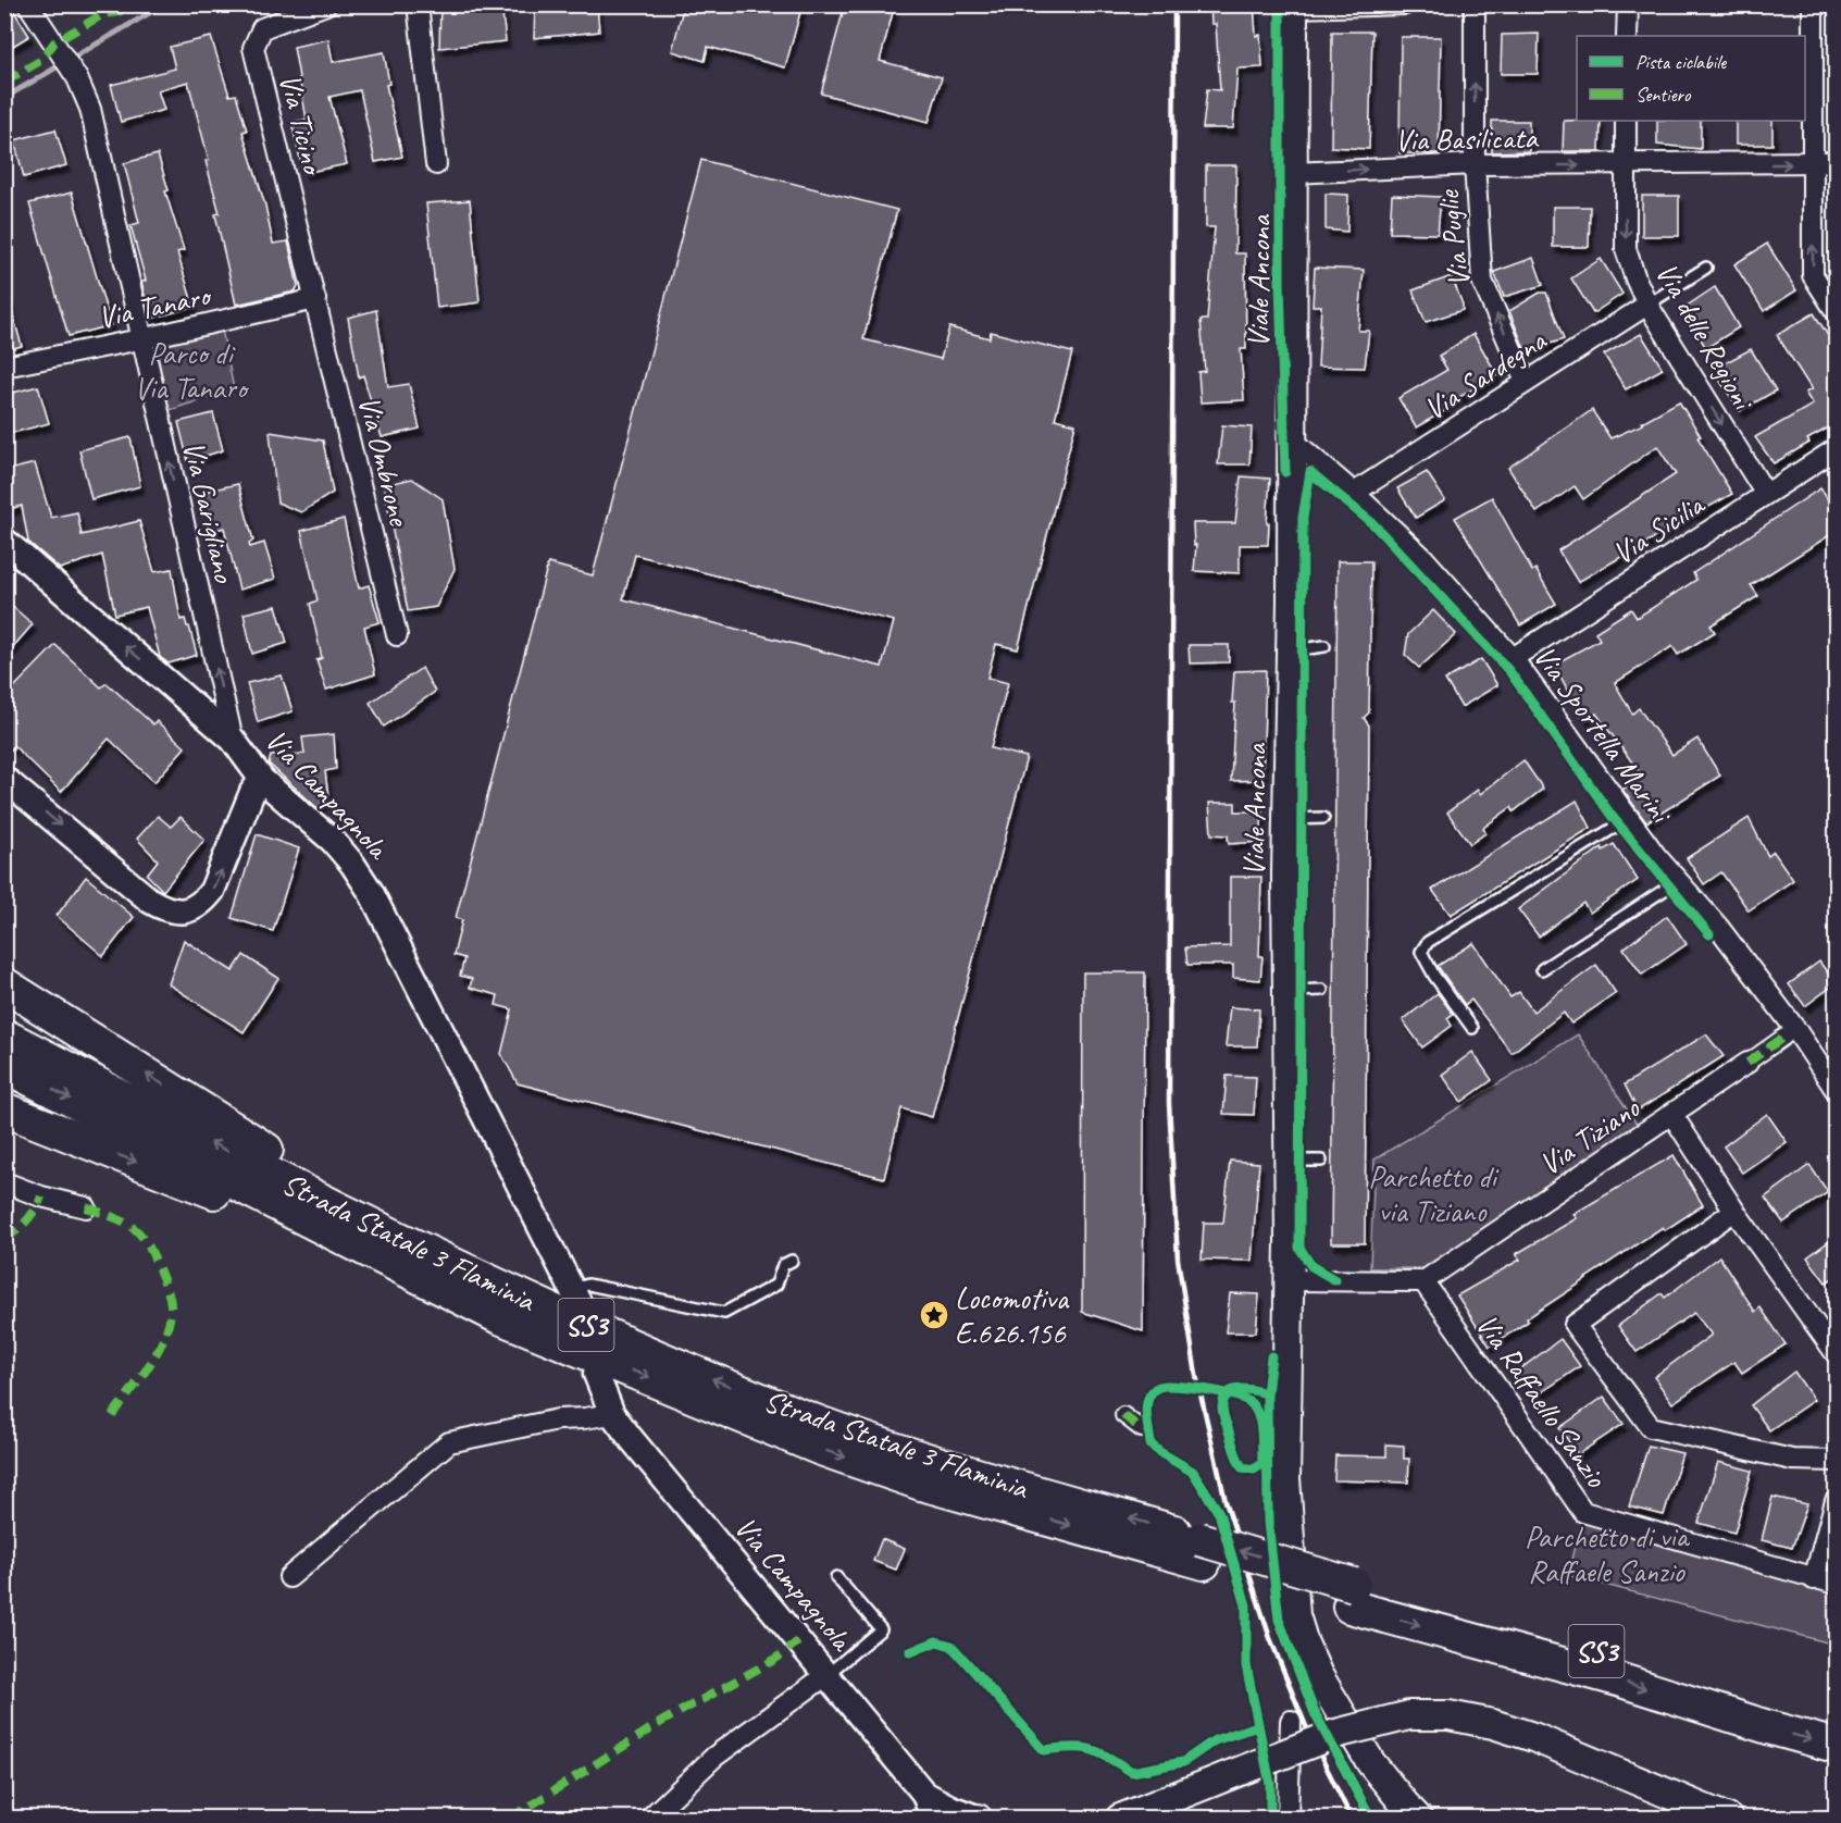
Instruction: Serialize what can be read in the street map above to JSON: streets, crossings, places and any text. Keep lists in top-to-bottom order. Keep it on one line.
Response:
{"streets":{"highway":["Strada Statale 3 Flaminia","SS3"],"main road":["Viale Ancona"],"street":["Via Ticino","Via Basilicata","Via Puglie","Via Tanaro","Via delle Regioni","Via Sardegna","Via Ombrone","Via Garigliano","Via Sicilia","Via Sportella Marini","Via Campagnola","Via Tiziano","Via Raffaello Sanzio"]},"crossings":[["Via Ticino","Via Tanaro"],["Via Ticino","Via Ombrone"],["Via Basilicata","Via Puglie"],["Via Basilicata","Viale Ancona"],["Via Basilicata","Via delle Regioni"],["Via Puglie","Via Sardegna"],["Viale Ancona","Via Sportella Marini"],["Via Tanaro","Via Ombrone"],["Via Tanaro","Via Garigliano"],["Via delle Regioni","Via Sardegna"],["Via delle Regioni","Via Sicilia"],["Via Sardegna","Via Sportella Marini"],["Via Garigliano","Via Campagnola"],["Via Sicilia","Via Sportella Marini"],["Via Tiziano","Via Raffaello Sanzio"]],"one_way":["Via Basilicata","Via Puglie","Via delle Regioni","Via Garigliano"],"parks":["Parco di Via Tanaro","Parchetto di via Tiziano","Parchetto di via Raffaele Sanzio"],"places":{"place":["Locomotiva E.626.156"]},"legend":["Pista ciclabile","Sentiero"]}
